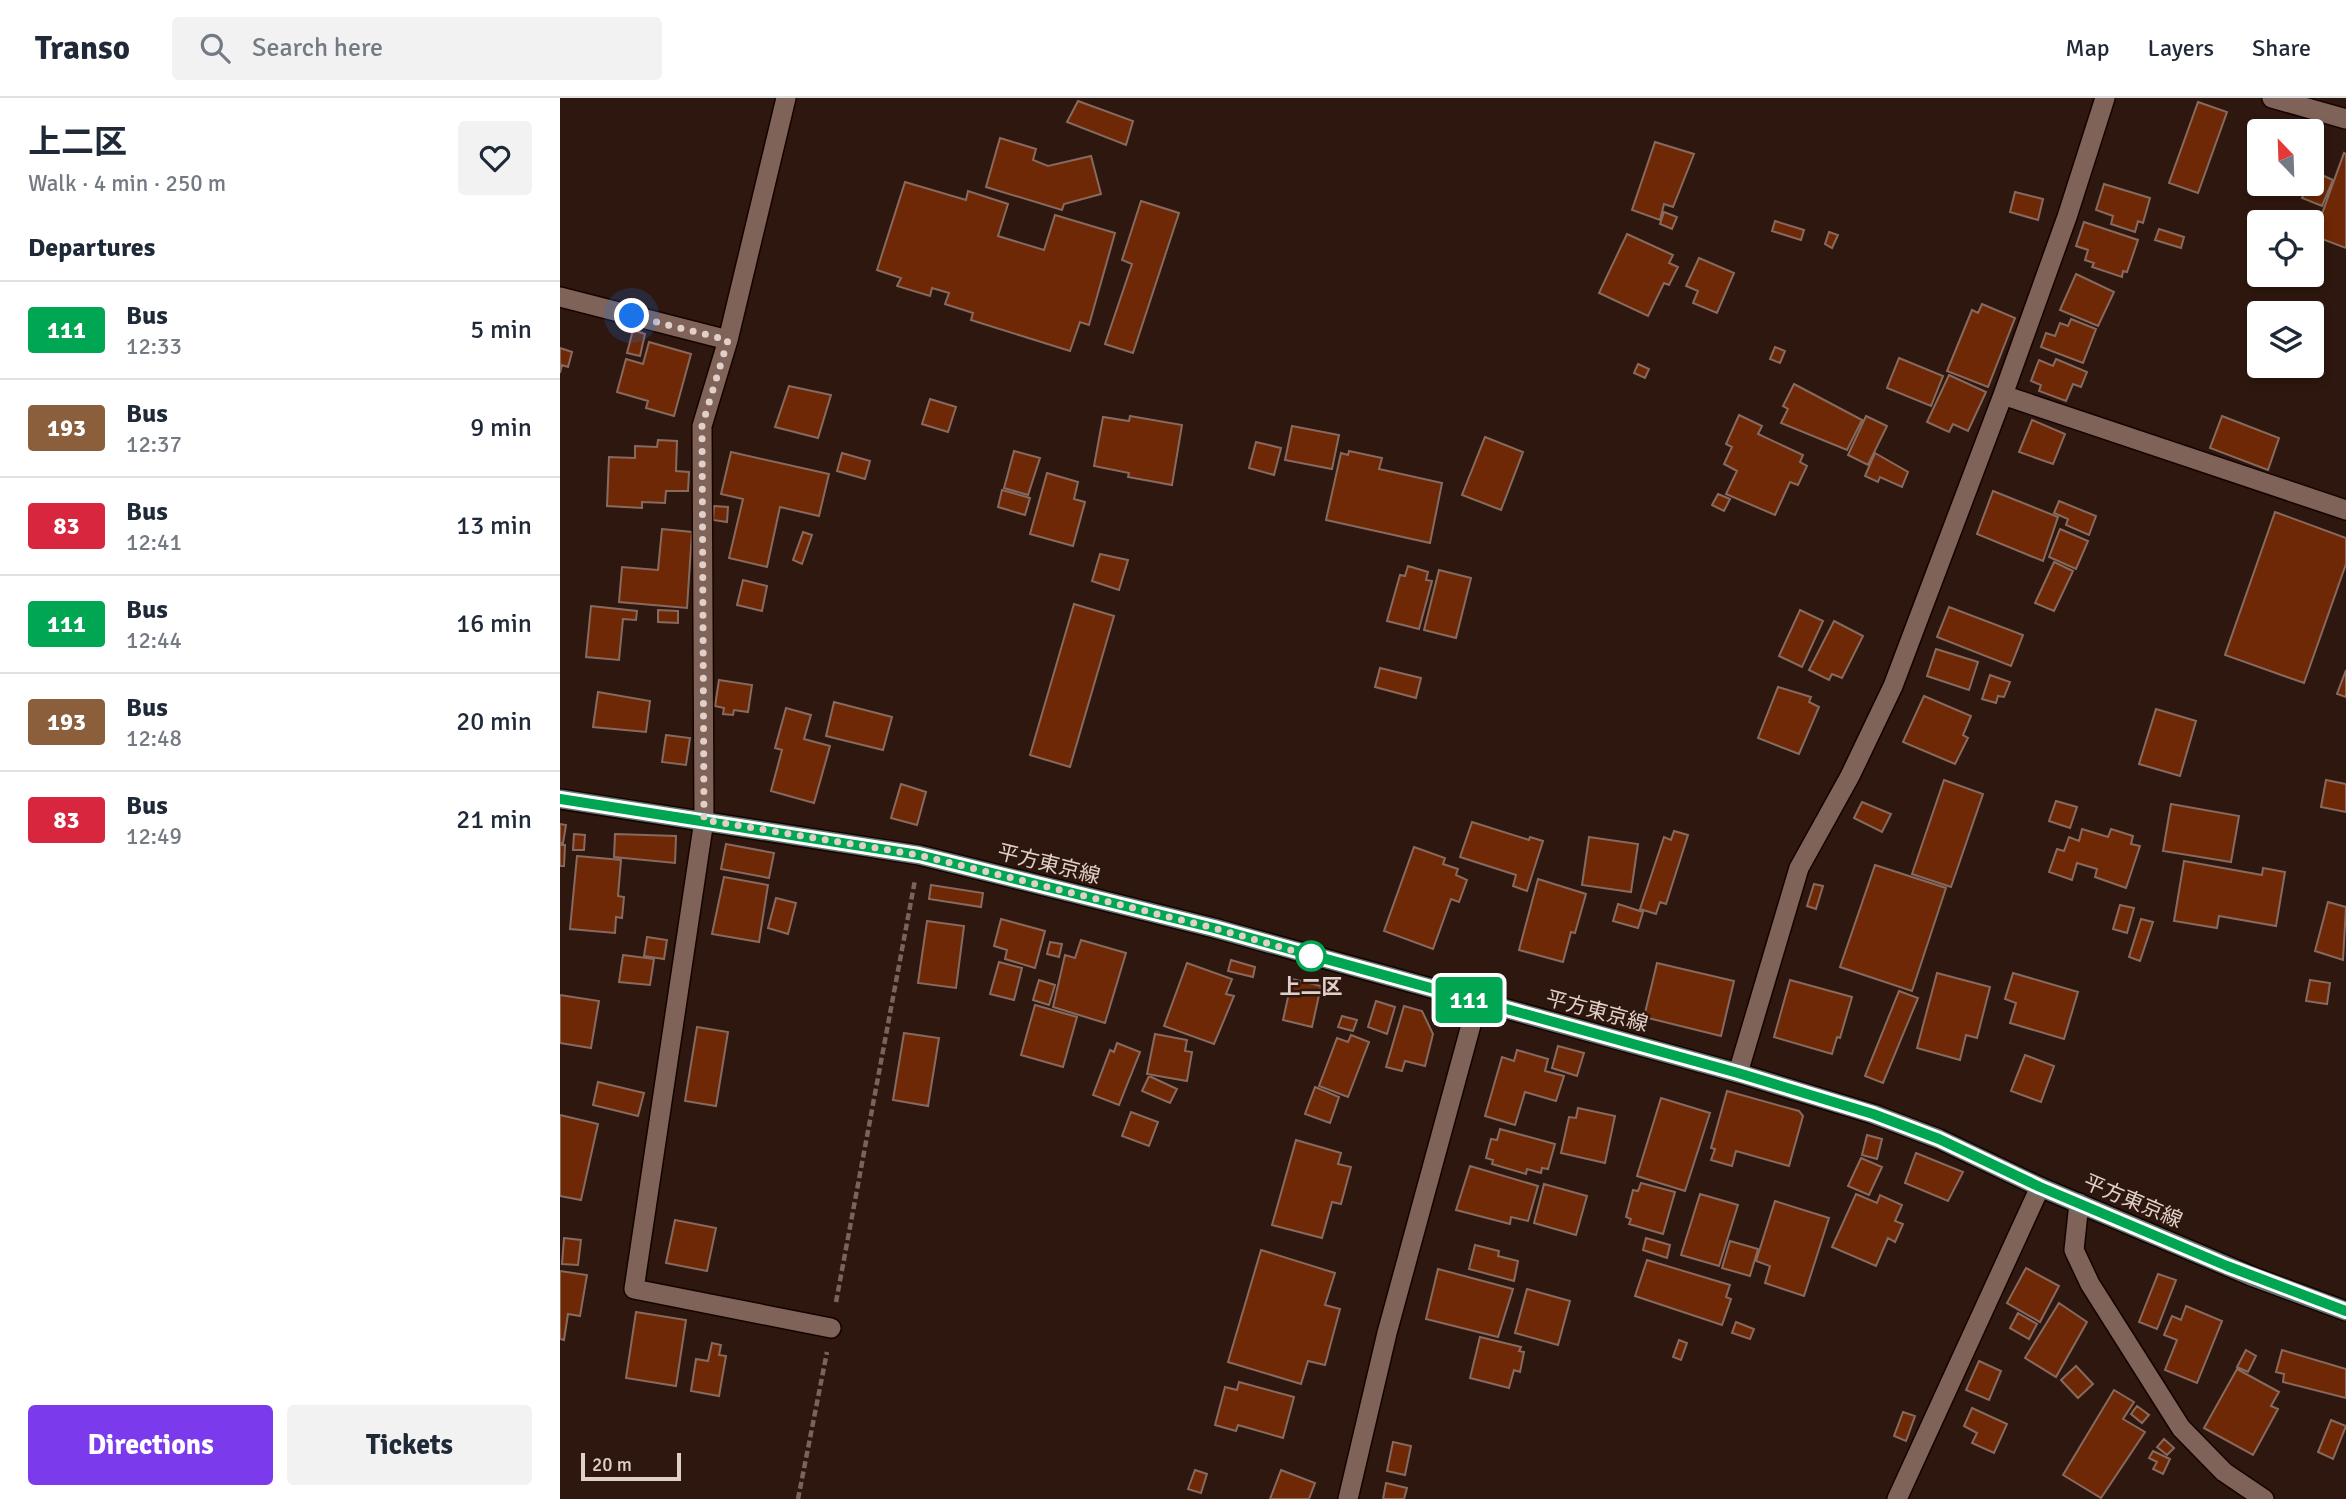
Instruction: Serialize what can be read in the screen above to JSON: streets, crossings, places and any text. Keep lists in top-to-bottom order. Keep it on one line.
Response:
{"streets":{"main road":["平方東京線"]},"places":["上二区"],"lines":["bus line 111"],"scale_bar":"20 m","north":"top left","page":{"header":"Transo","search":"Search here","nav":["Map","Layers","Share"],"heading":[["上二区","Walk · 4 min · 250 m"],"Departures"],"on_map":"111","list":[{"mark":"111","name":"Bus","note":"12:33","value":"5 min"},{"mark":"193","name":"Bus","note":"12:37","value":"9 min"},{"mark":"83","name":"Bus","note":"12:41","value":"13 min"},{"mark":"111","name":"Bus","note":"12:44","value":"16 min"},{"mark":"193","name":"Bus","note":"12:48","value":"20 min"},{"mark":"83","name":"Bus","note":"12:49","value":"21 min"}],"buttons":["Directions","Tickets"],"scale":"20 m"}}
